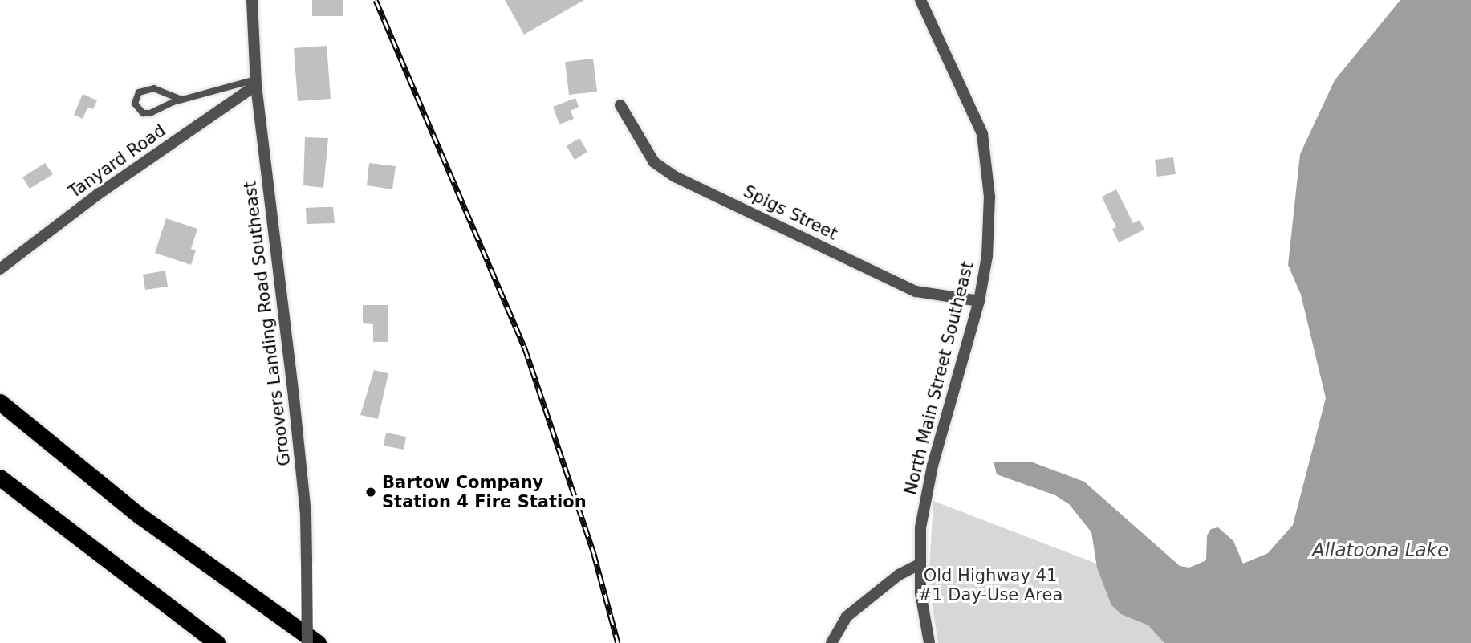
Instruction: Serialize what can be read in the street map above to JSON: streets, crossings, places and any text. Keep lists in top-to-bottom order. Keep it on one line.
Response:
{"streets":{"street":["Tanyard Road","Spigs Street","Groovers Landing Road Southeast","North Main Street Southeast"]},"crossings":[["Tanyard Road","Groovers Landing Road Southeast"],["Spigs Street","North Main Street Southeast"]],"water":["Allatoona Lake"],"parks":["Old Highway 41 #1 Day-Use Area"],"places":["Bartow Company Station 4 Fire Station"]}
